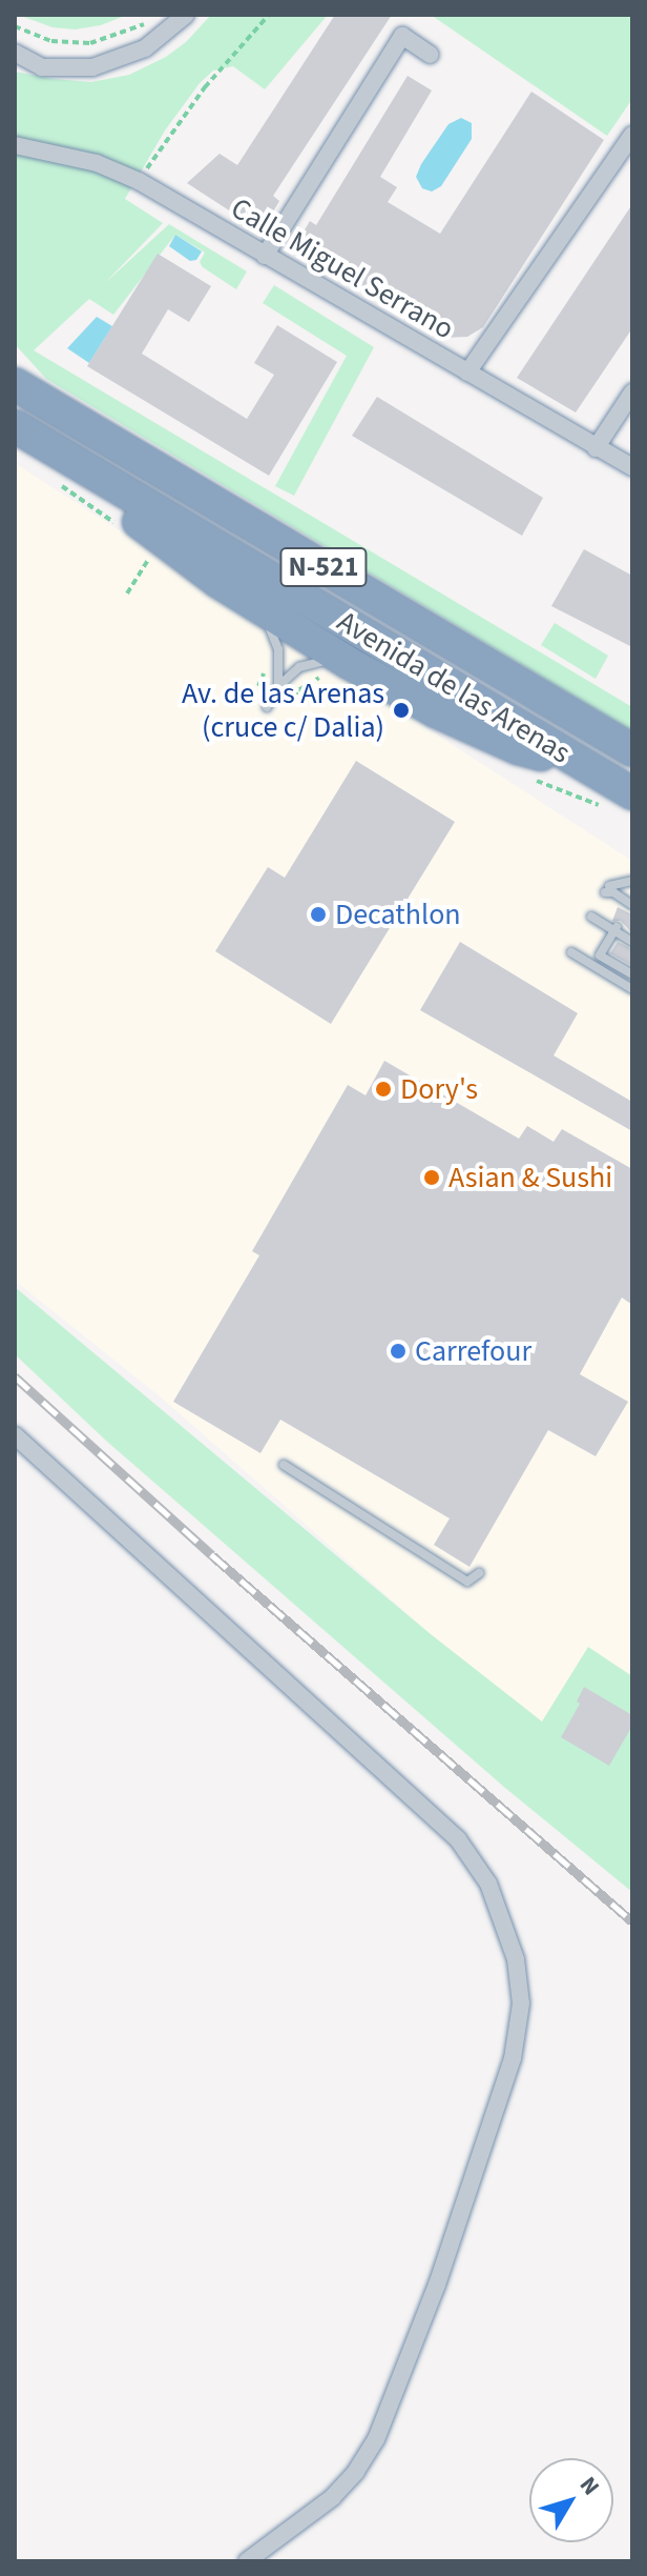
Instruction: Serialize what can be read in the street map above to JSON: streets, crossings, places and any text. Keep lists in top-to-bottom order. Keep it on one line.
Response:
{"streets":{"highway":["N-521","Avenida de las Arenas"],"street":["Calle Miguel Serrano"]},"places":["Av. de las Arenas (cruce c/ Dalia)","Decathlon","Dory's","Asian & Sushi","Carrefour"],"north":"top right"}
